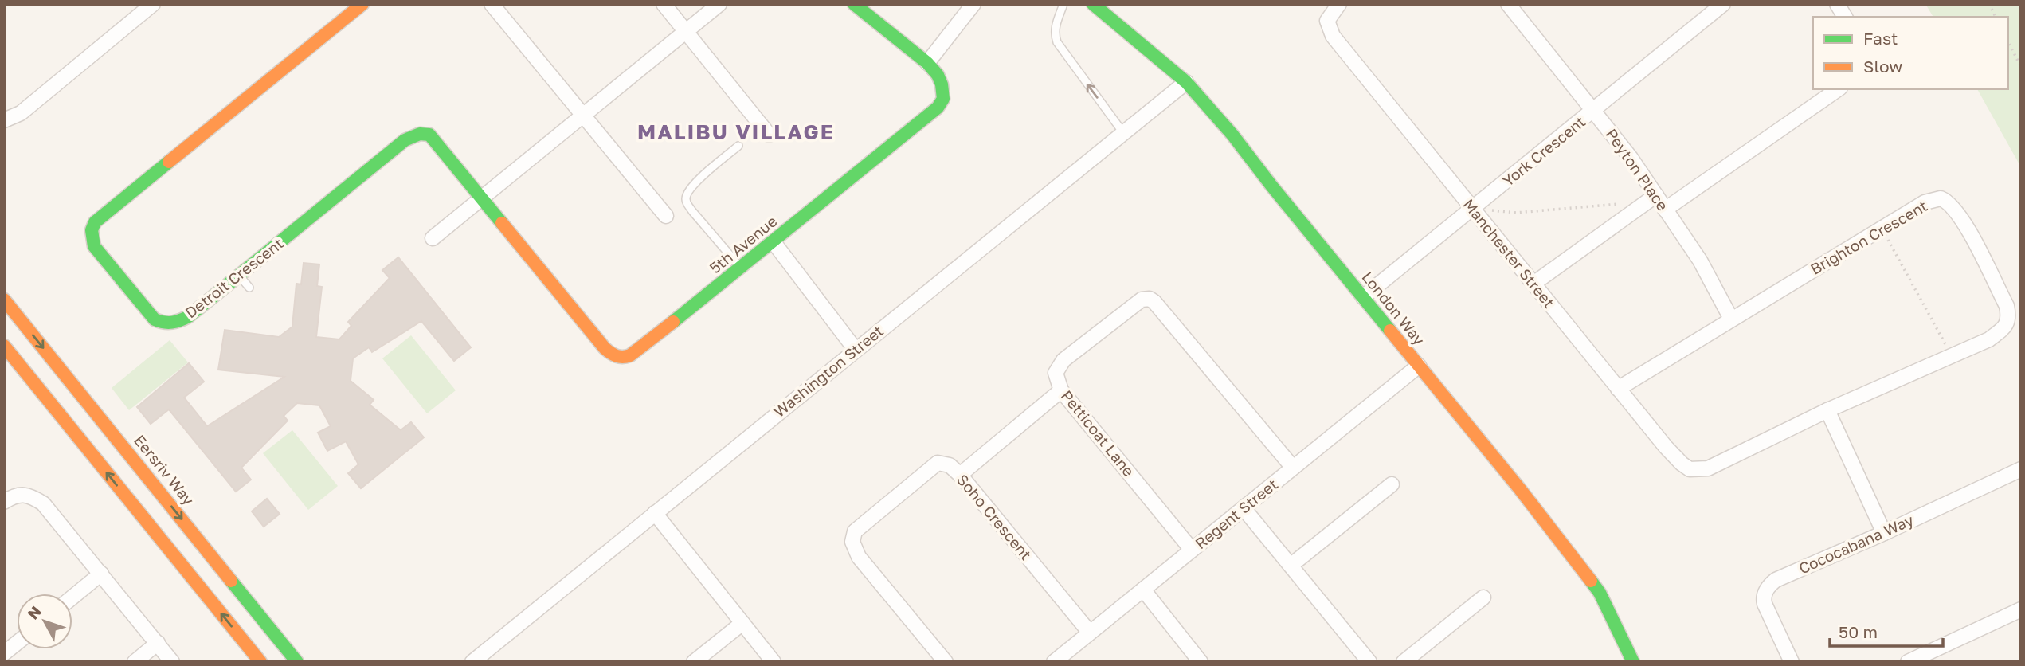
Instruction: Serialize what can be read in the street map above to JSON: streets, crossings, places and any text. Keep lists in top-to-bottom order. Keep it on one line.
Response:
{"streets":{"street":["York Crescent","Peyton Place","Brighton Crescent","5th Avenue","Manchester Street","Detroit Crescent","London Way","Washington Street","Petticoat Lane","Eersriv Way","Regent Street","Soho Crescent","Cococabana Way"]},"crossings":[["York Crescent","Peyton Place"],["York Crescent","Manchester Street"],["York Crescent","London Way"],["Peyton Place","Brighton Crescent"],["Brighton Crescent","Manchester Street"],["5th Avenue","Detroit Crescent"],["London Way","Washington Street"],["London Way","Regent Street"],["Petticoat Lane","Regent Street"],["Regent Street","Soho Crescent"]],"districts":["MALIBU VILLAGE"],"legend":["Fast","Slow"],"scale_bar":"50 m","north":"top left"}
